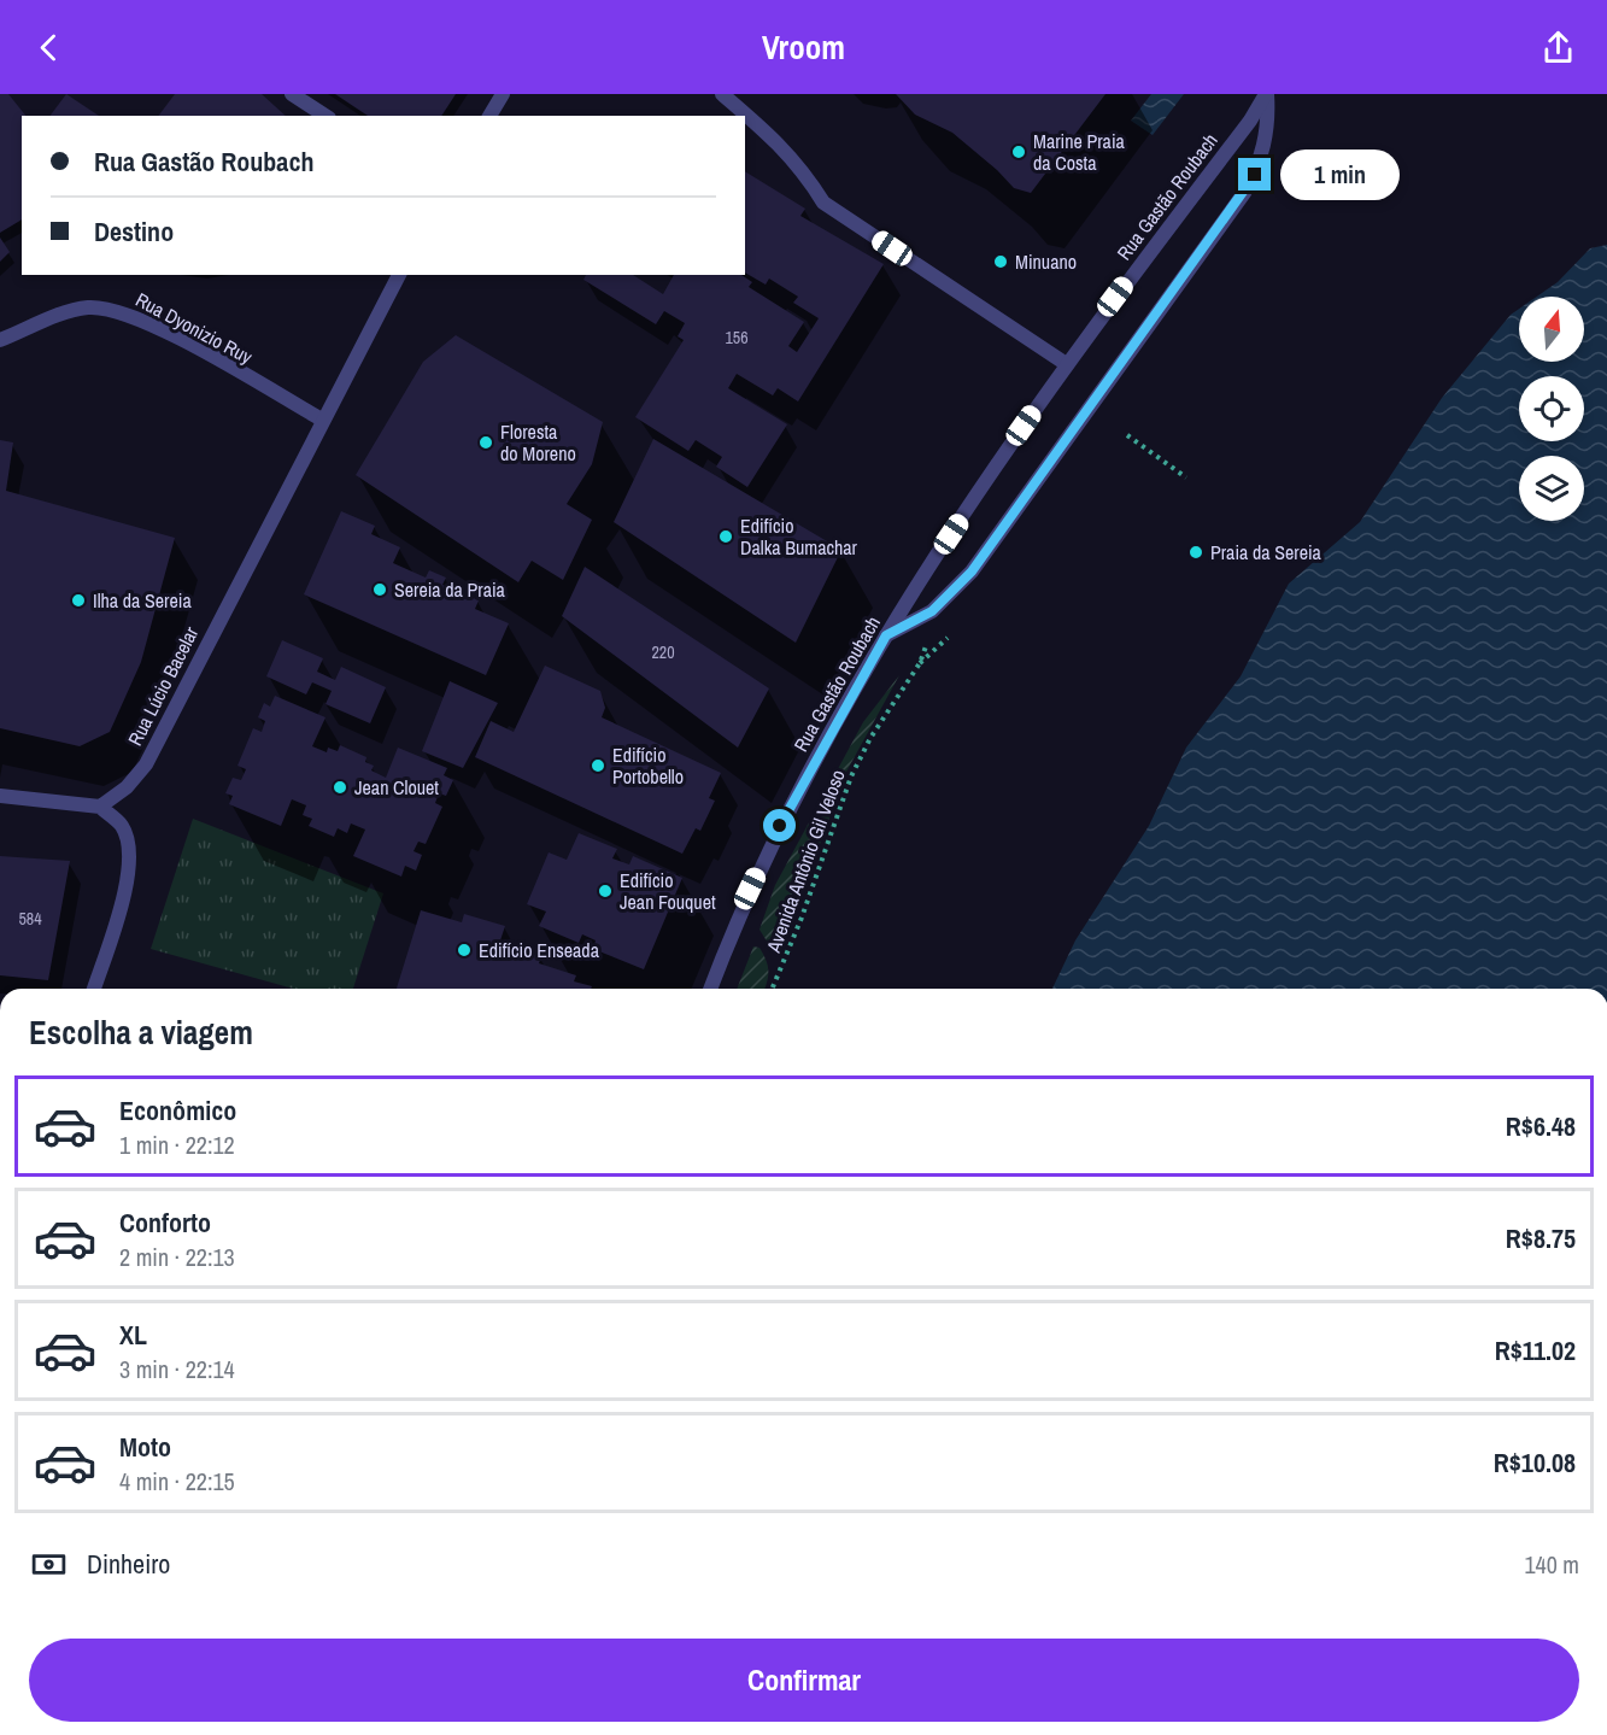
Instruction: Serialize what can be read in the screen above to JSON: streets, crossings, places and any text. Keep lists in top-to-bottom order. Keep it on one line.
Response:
{"streets":{"street":["Rua Gastão Roubach","Rua Dyonizio Ruy","Rua Lúcio Bacelar"],"path":["Avenida Antônio Gil Veloso"]},"crossings":[["Rua Dyonizio Ruy","Rua Lúcio Bacelar"]],"places":["Marine Praia da Costa","Minuano","Floresta do Moreno","Edifício Dalka Bumachar","Praia da Sereia","Sereia da Praia","Ilha da Sereia","Edifício Portobello","Jean Clouet","Edifício Jean Fouquet","Edifício Enseada"],"house_numbers":["156","220","584"],"north":"top","page":{"header":"Vroom","banner":["Rua Gastão Roubach","Destino"],"bubble":"1 min","heading":"Escolha a viagem","list":[{"name":"Econômico","note":"1 min · 22:12","value":"R$6.48"},{"name":"Conforto","note":"2 min · 22:13","value":"R$8.75"},{"name":"XL","note":"3 min · 22:14","value":"R$11.02"},{"name":"Moto","note":"4 min · 22:15","value":"R$10.08"}],"pay":["Dinheiro","140 m"],"buttons":"Confirmar"}}
